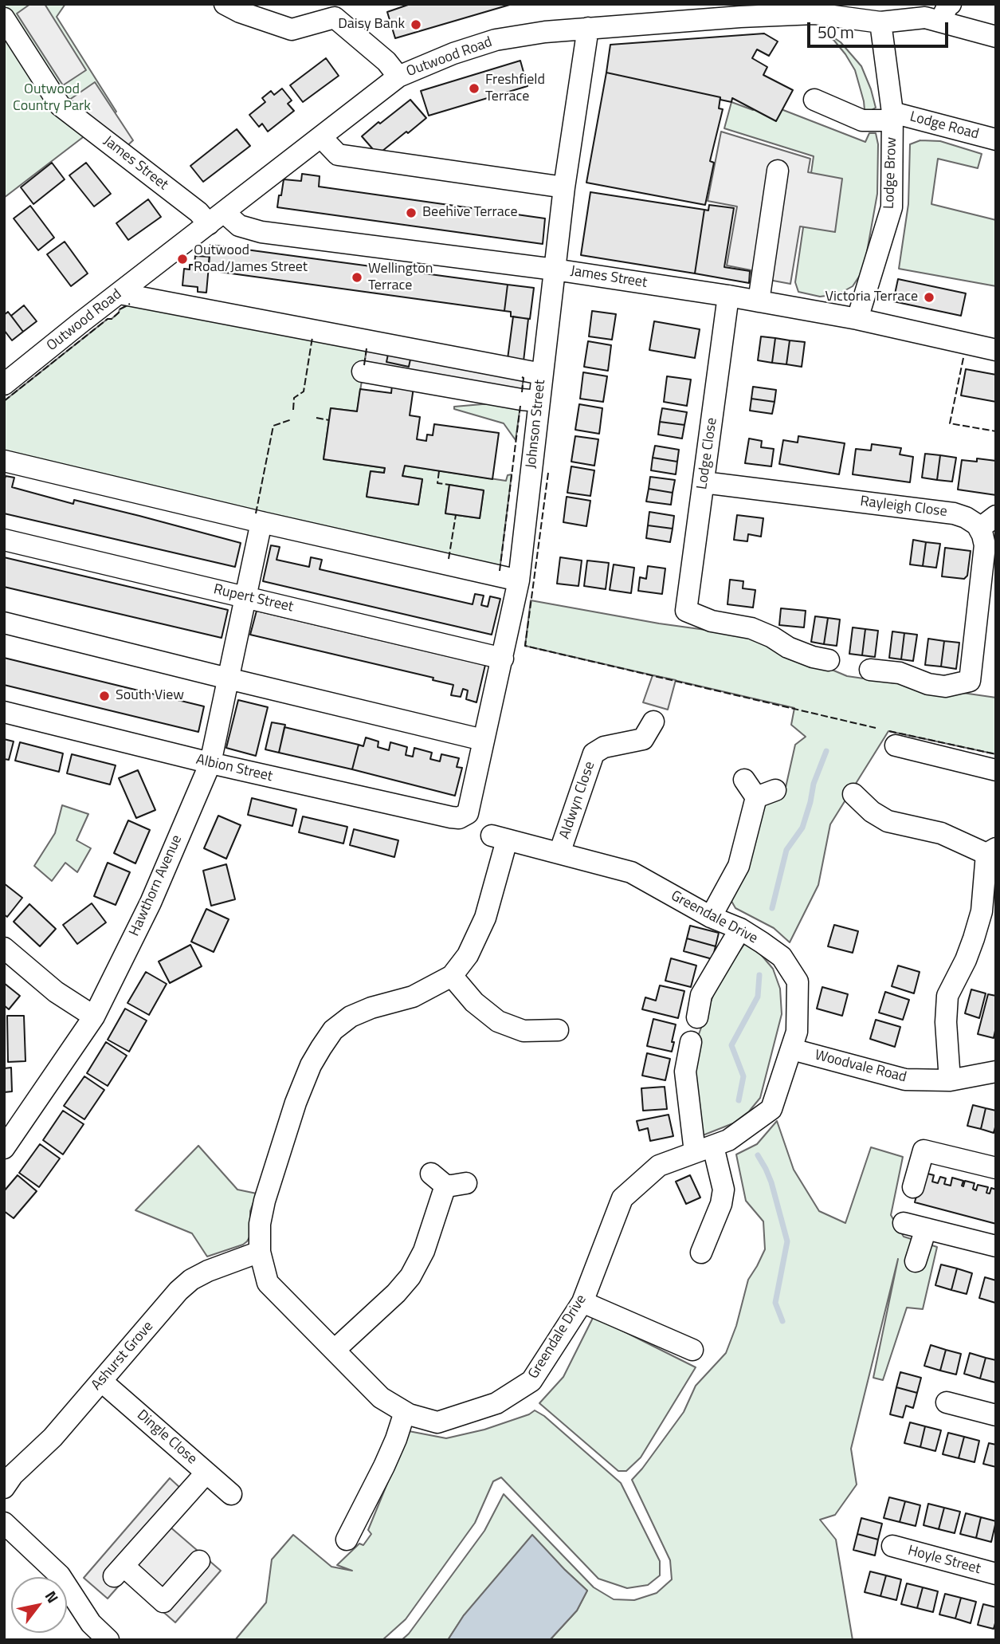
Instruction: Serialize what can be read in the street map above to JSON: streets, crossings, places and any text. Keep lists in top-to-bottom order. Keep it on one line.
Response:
{"streets":{"street":["Outwood Road","Lodge Road","James Street","Lodge Brow","Johnson Street","Lodge Close","Rayleigh Close","Rupert Street","Albion Street","Aldwyn Close","Hawthorn Avenue","Greendale Drive","Woodvale Road","Ashurst Grove","Dingle Close","Hoyle Street"]},"crossings":[["Outwood Road","James Street"],["Outwood Road","Lodge Brow"],["Outwood Road","Johnson Street"],["Lodge Road","Lodge Brow"],["James Street","Lodge Brow"],["James Street","Johnson Street"],["James Street","Lodge Close"],["Johnson Street","Rupert Street"],["Johnson Street","Albion Street"],["Lodge Close","Rayleigh Close"],["Rupert Street","Hawthorn Avenue"],["Albion Street","Hawthorn Avenue"],["Aldwyn Close","Greendale Drive"],["Greendale Drive","Woodvale Road"],["Greendale Drive","Ashurst Grove"],["Ashurst Grove","Dingle Close"]],"parks":["Outwood Country Park"],"places":["Daisy Bank","Freshfield Terrace","Beehive Terrace","Outwood Road/James Street","Wellington Terrace","Victoria Terrace","South View"],"scale_bar":"50 m","north":"top right"}
